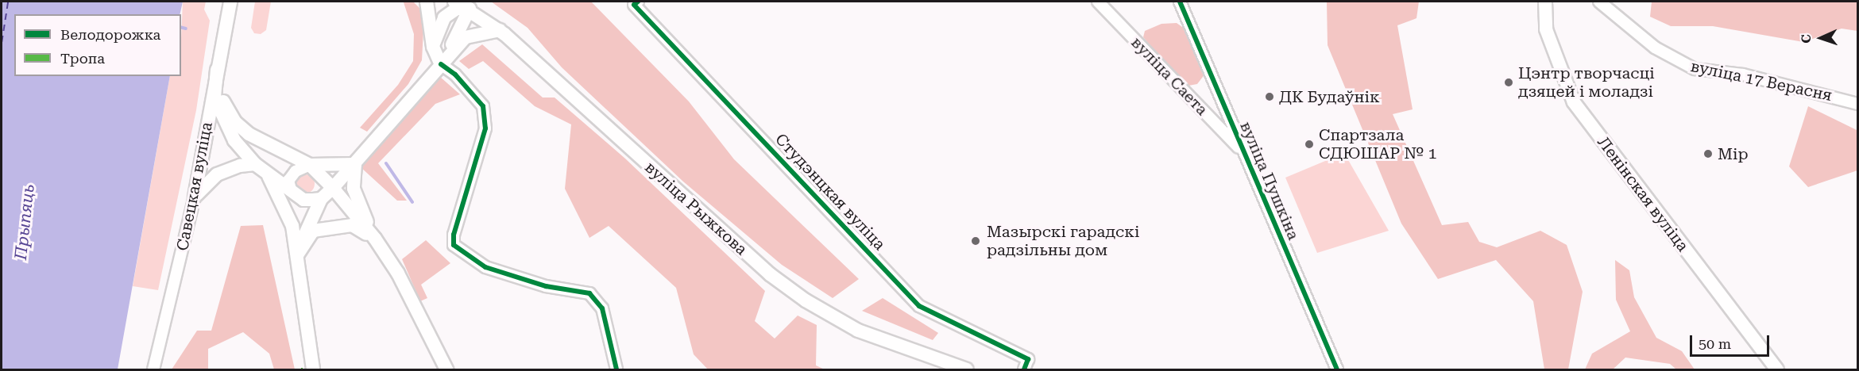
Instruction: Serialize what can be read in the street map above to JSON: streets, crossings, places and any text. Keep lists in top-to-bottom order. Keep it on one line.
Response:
{"streets":{"main road":["Савецкая вуліца","Ленінская вуліца","вуліца Рыжкова"],"street":["вуліца Саета","вуліца 17 Верасня","вуліца Пушкіна","Студэнцкая вуліца"]},"crossings":[["вуліца Саета","вуліца Пушкіна"]],"water":["Прыпяць"],"places":["Цэнтр творчасці дзяцей і моладзі","ДК Будаўнік","Спартзала СДЮШАР № 1","Мір","Мазырскі гарадскі радзільны дом"],"legend":["Велодорожка","Тропа"],"scale_bar":"50 m","north":"left"}
